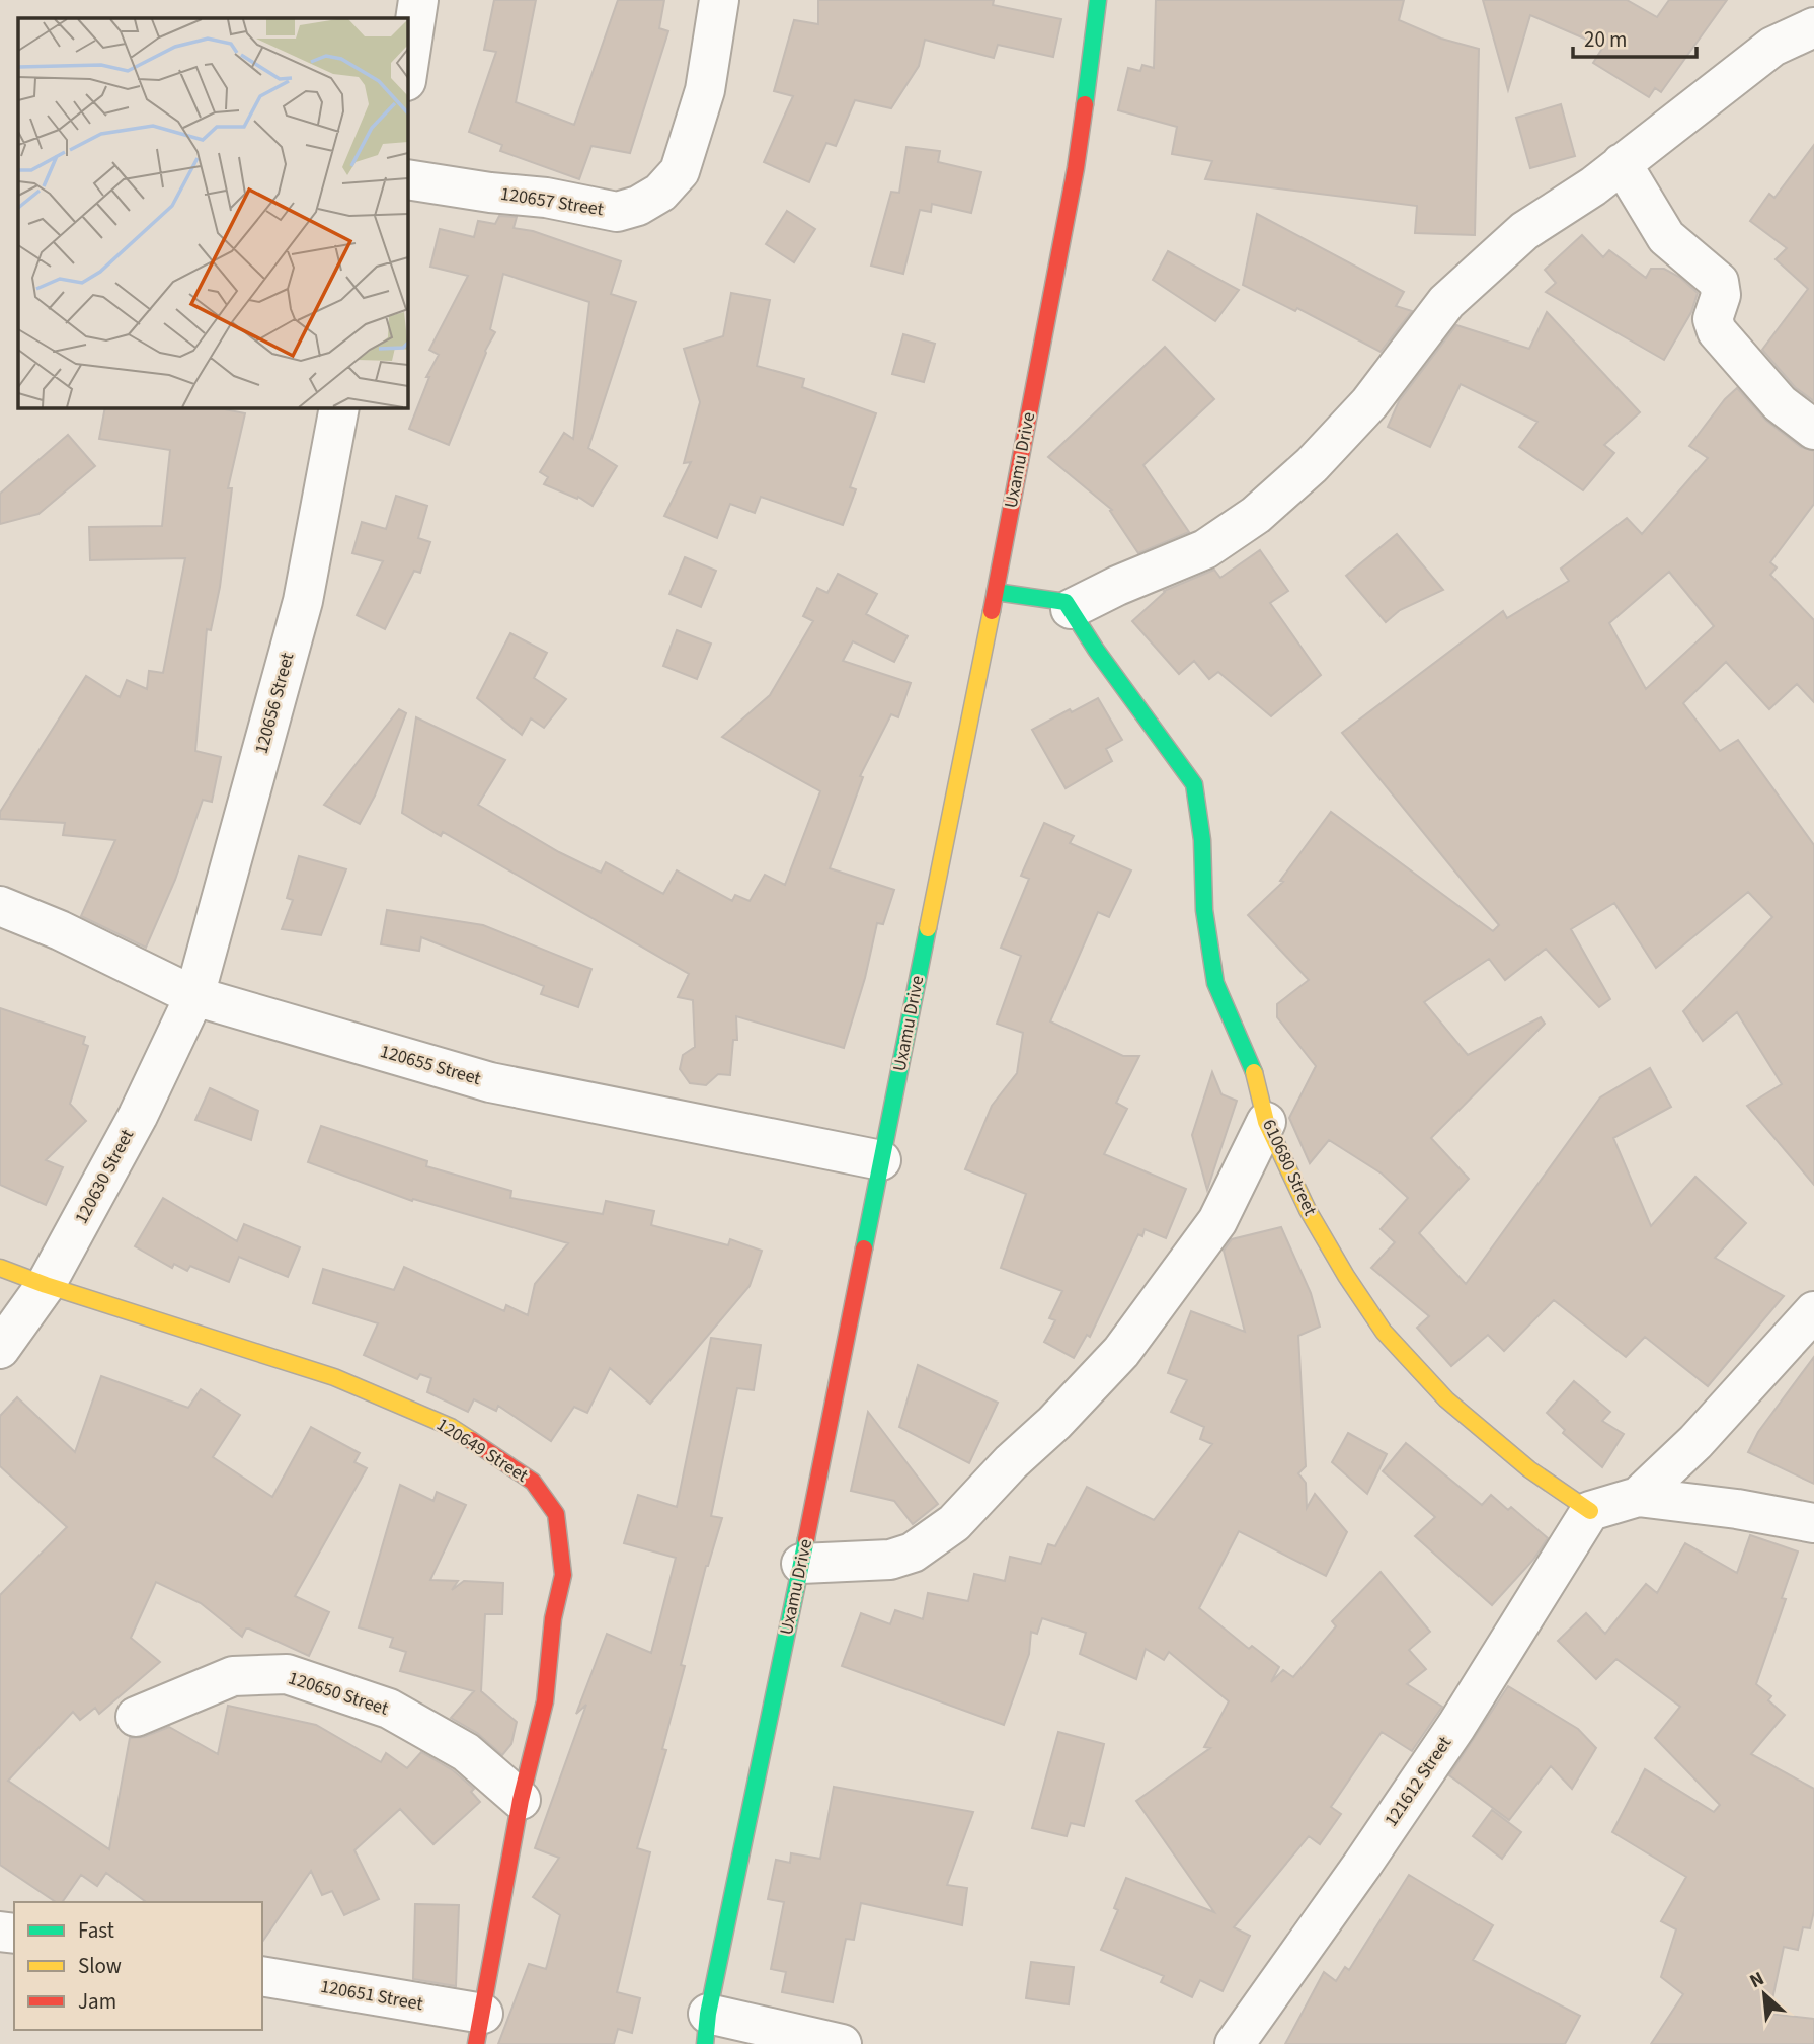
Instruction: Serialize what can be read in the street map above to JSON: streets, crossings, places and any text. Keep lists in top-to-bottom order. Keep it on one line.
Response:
{"streets":{"street":["120657 Street","Uxamu Drive","120656 Street","120655 Street","610680 Street","120630 Street","120649 Street","120650 Street","121612 Street","120651 Street"]},"crossings":[["Uxamu Drive","120655 Street"],["120656 Street","120655 Street"],["120656 Street","120630 Street"],["120655 Street","120630 Street"],["610680 Street","121612 Street"],["120630 Street","120649 Street"],["120649 Street","120650 Street"],["120649 Street","120651 Street"]],"legend":["Fast","Slow","Jam"],"scale_bar":"20 m","north":"top left"}
